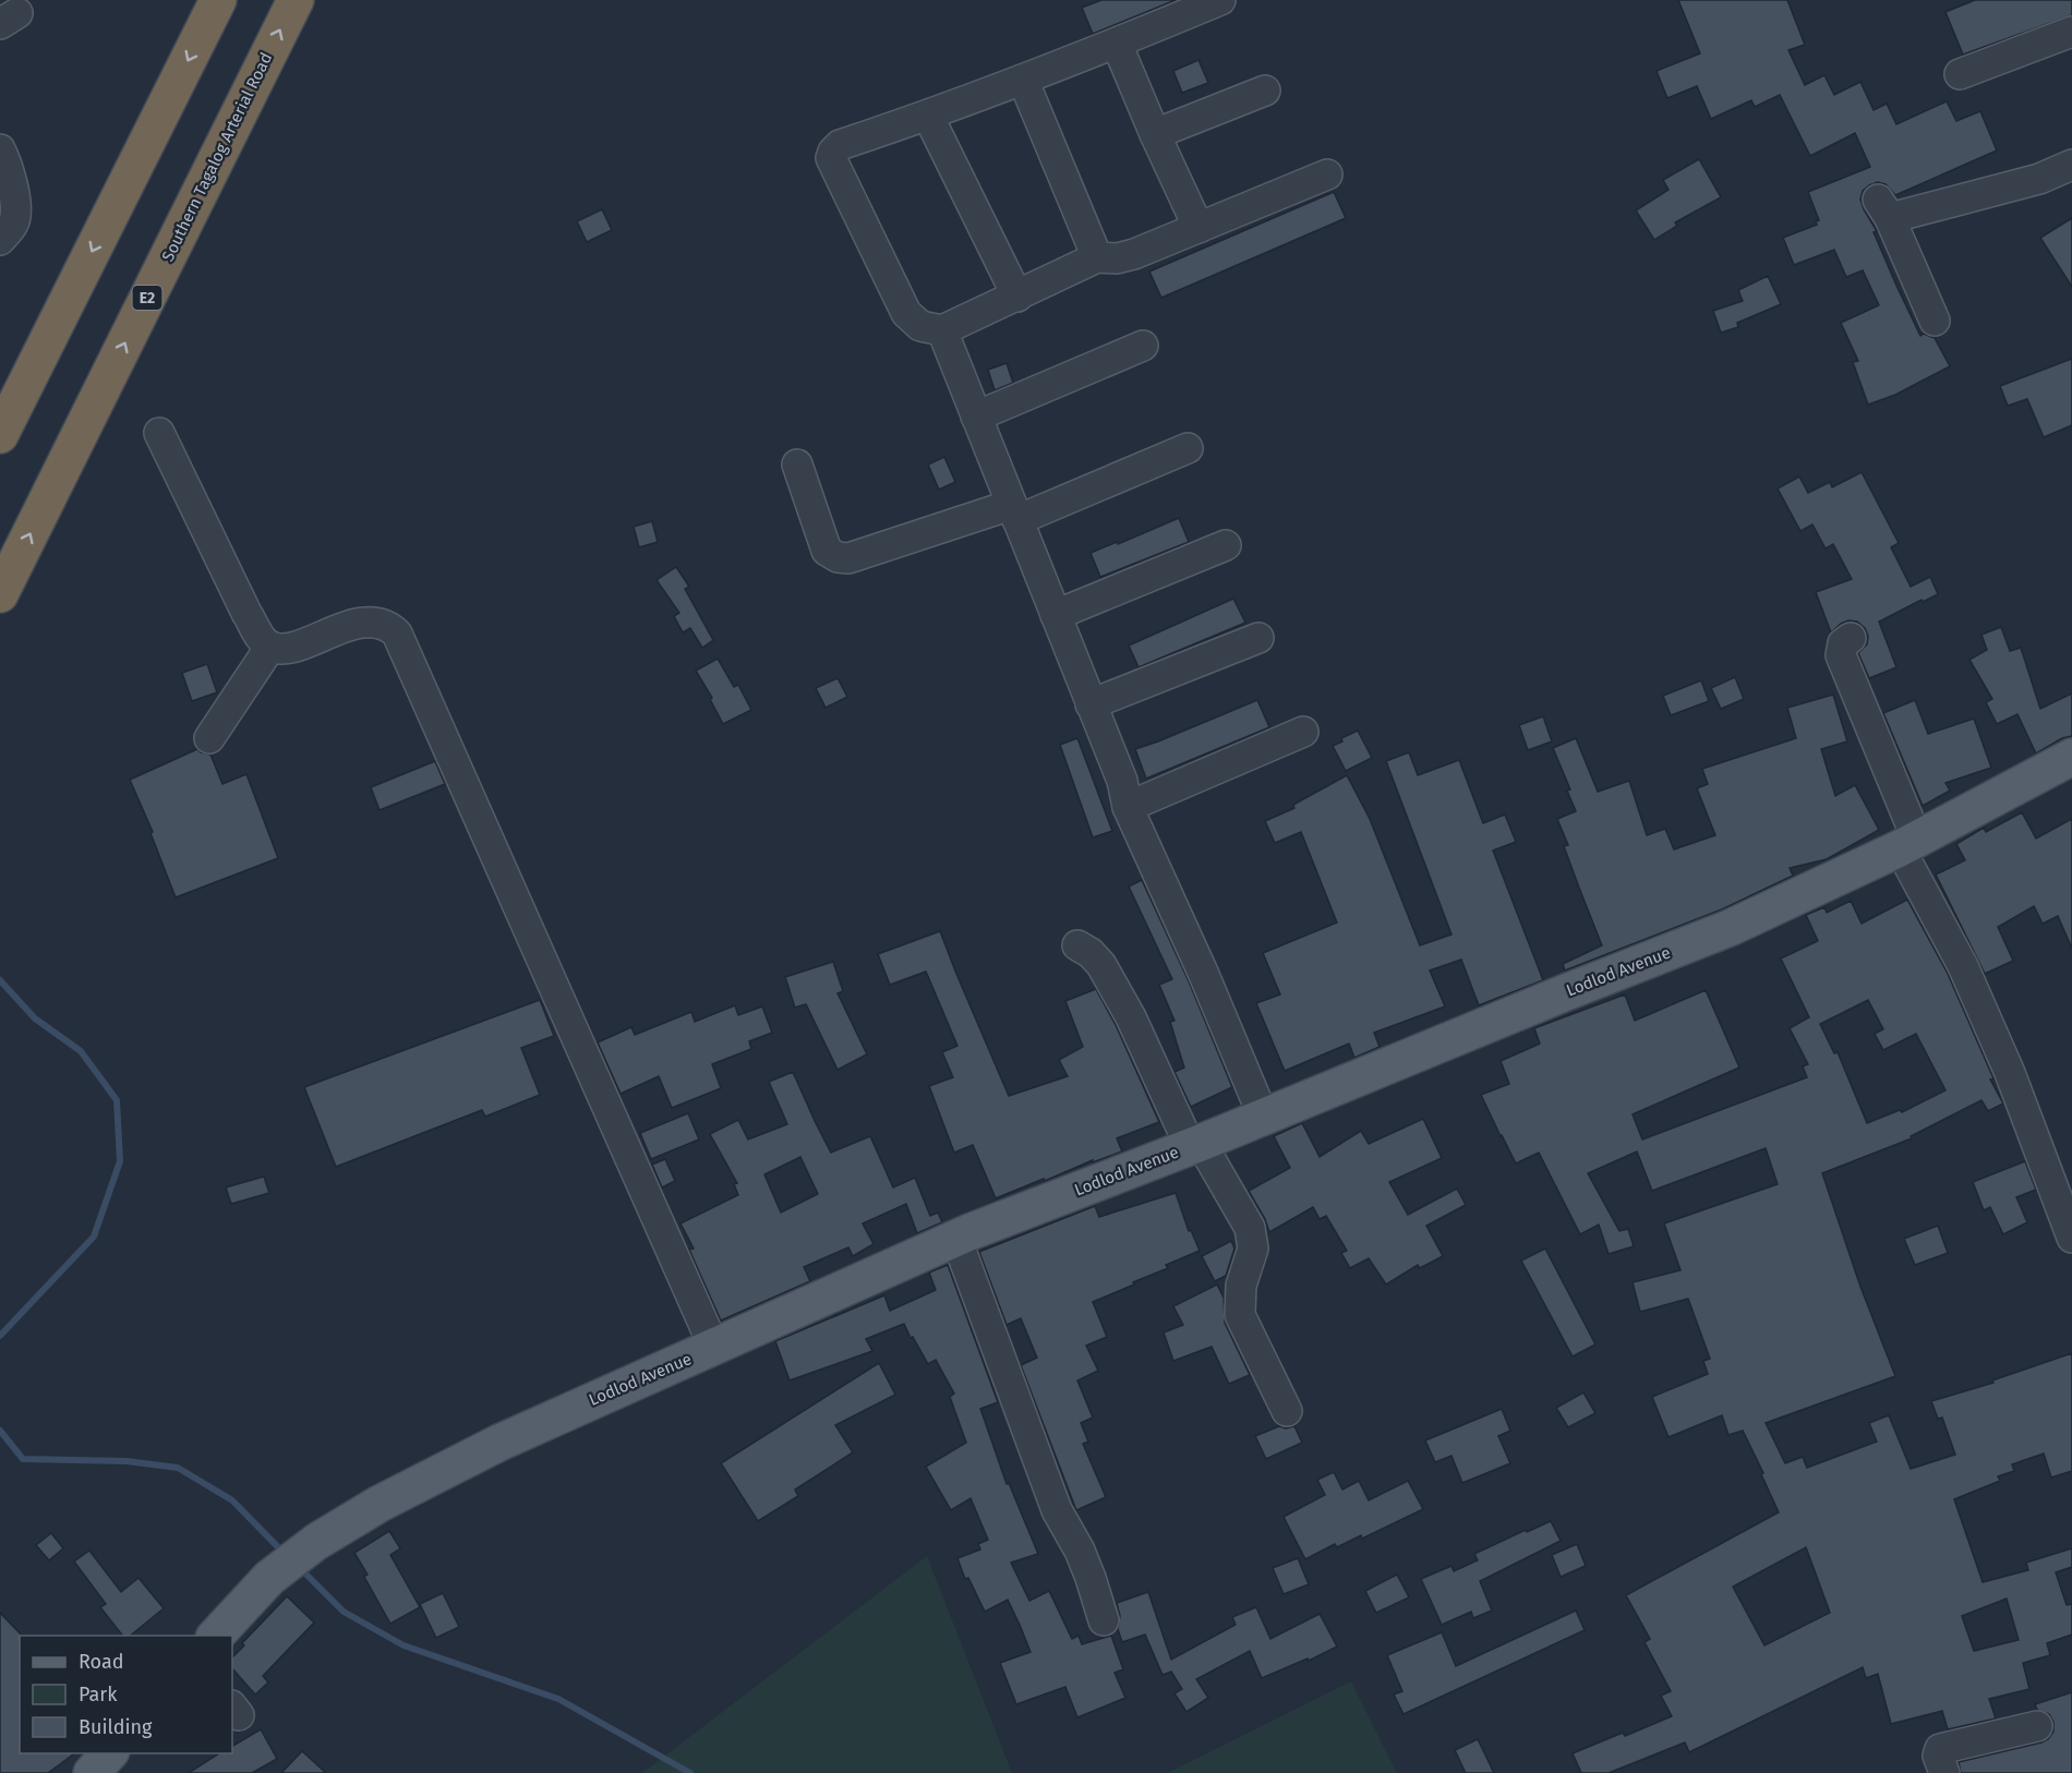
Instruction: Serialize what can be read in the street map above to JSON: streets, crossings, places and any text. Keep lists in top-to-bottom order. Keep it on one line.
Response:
{"streets":{"highway":["Southern Tagalog Arterial Road","E2"],"main road":["Lodlod Avenue"]},"legend":["Road","Park","Building"]}
